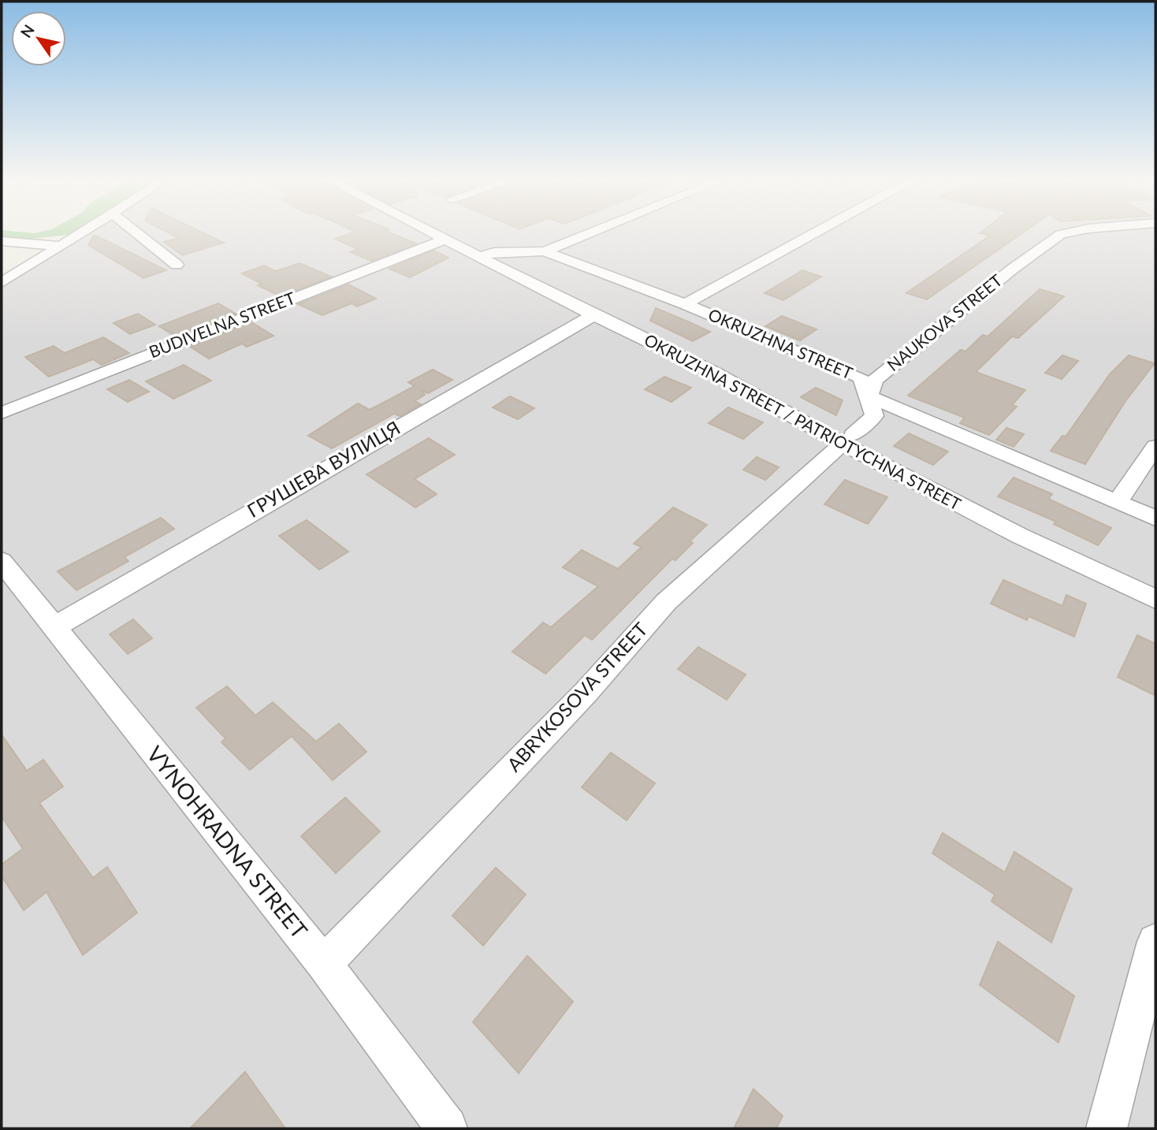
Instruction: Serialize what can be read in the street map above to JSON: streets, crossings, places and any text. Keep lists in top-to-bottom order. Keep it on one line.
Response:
{"streets":{"street":["NAUKOVA STREET","BUDIVELNA STREET","OKRUZHNA STREET","OKRUZHNA STREET / PATRIOTYCHNA STREET","ГРУШЕВА ВУЛИЦЯ","ABRYKOSOVA STREET","VYNOHRADNA STREET"]},"crossings":[["NAUKOVA STREET","OKRUZHNA STREET"],["NAUKOVA STREET","ABRYKOSOVA STREET"],["BUDIVELNA STREET","OKRUZHNA STREET / PATRIOTYCHNA STREET"],["OKRUZHNA STREET","ABRYKOSOVA STREET"],["OKRUZHNA STREET / PATRIOTYCHNA STREET","ГРУШЕВА ВУЛИЦЯ"],["OKRUZHNA STREET / PATRIOTYCHNA STREET","ABRYKOSOVA STREET"],["ГРУШЕВА ВУЛИЦЯ","VYNOHRADNA STREET"],["ABRYKOSOVA STREET","VYNOHRADNA STREET"]],"north":"top left"}
